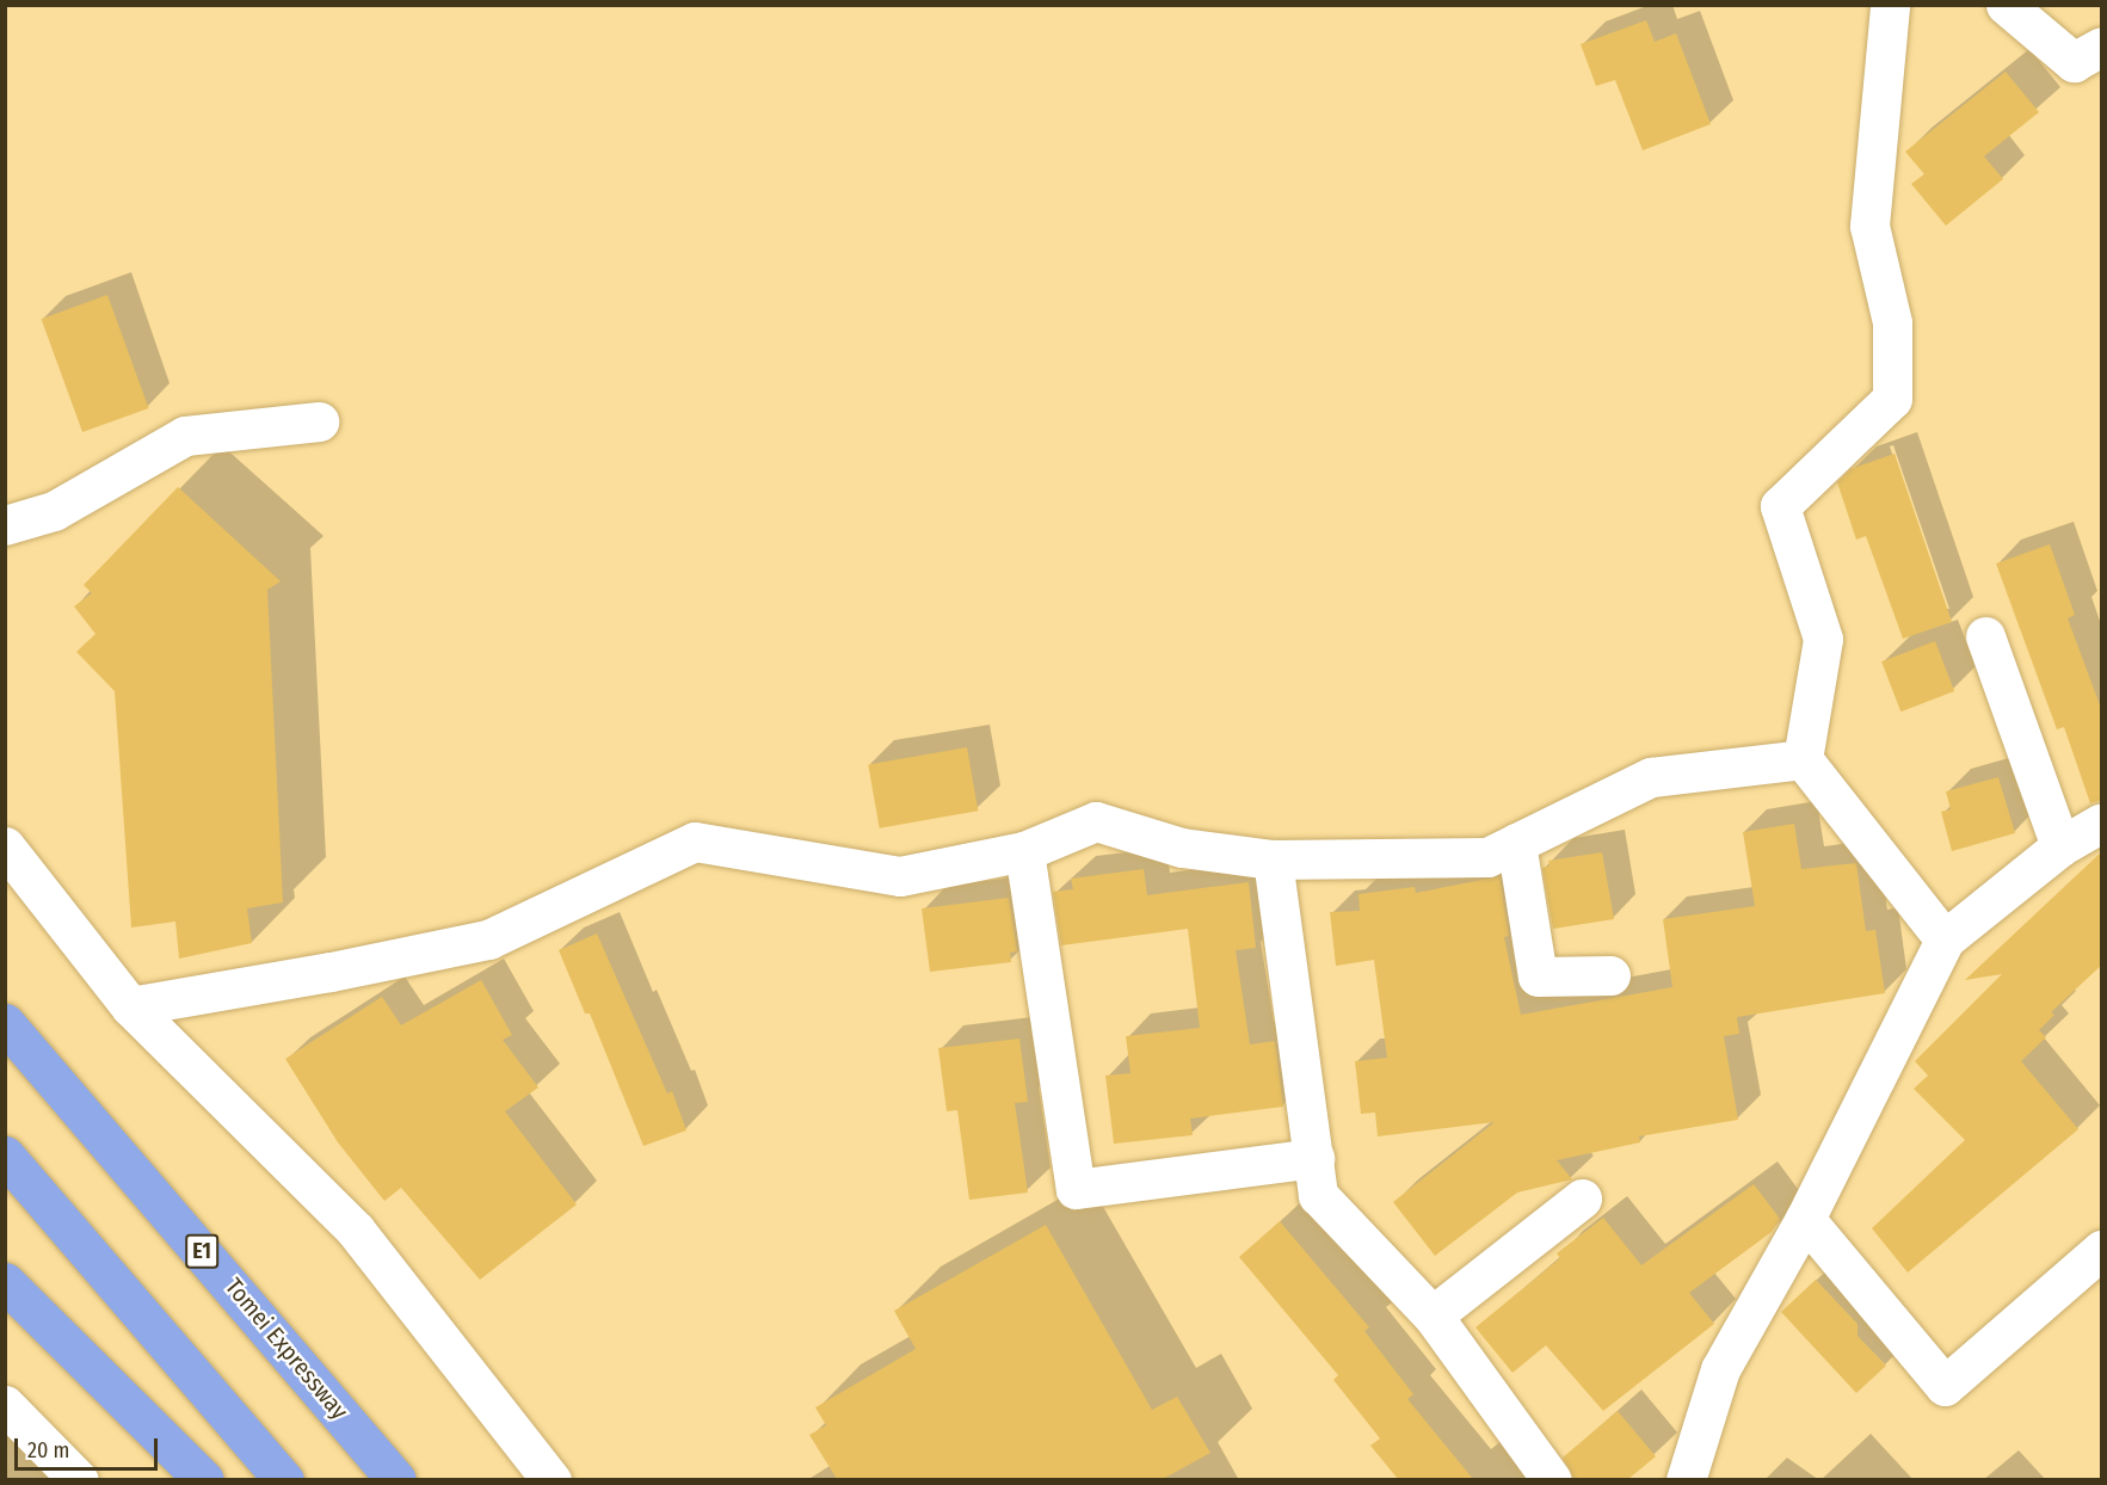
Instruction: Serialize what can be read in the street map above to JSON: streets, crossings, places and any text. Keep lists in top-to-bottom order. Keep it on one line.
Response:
{"streets":{"highway":["E1","Tomei Expressway"]},"scale_bar":"20 m"}
